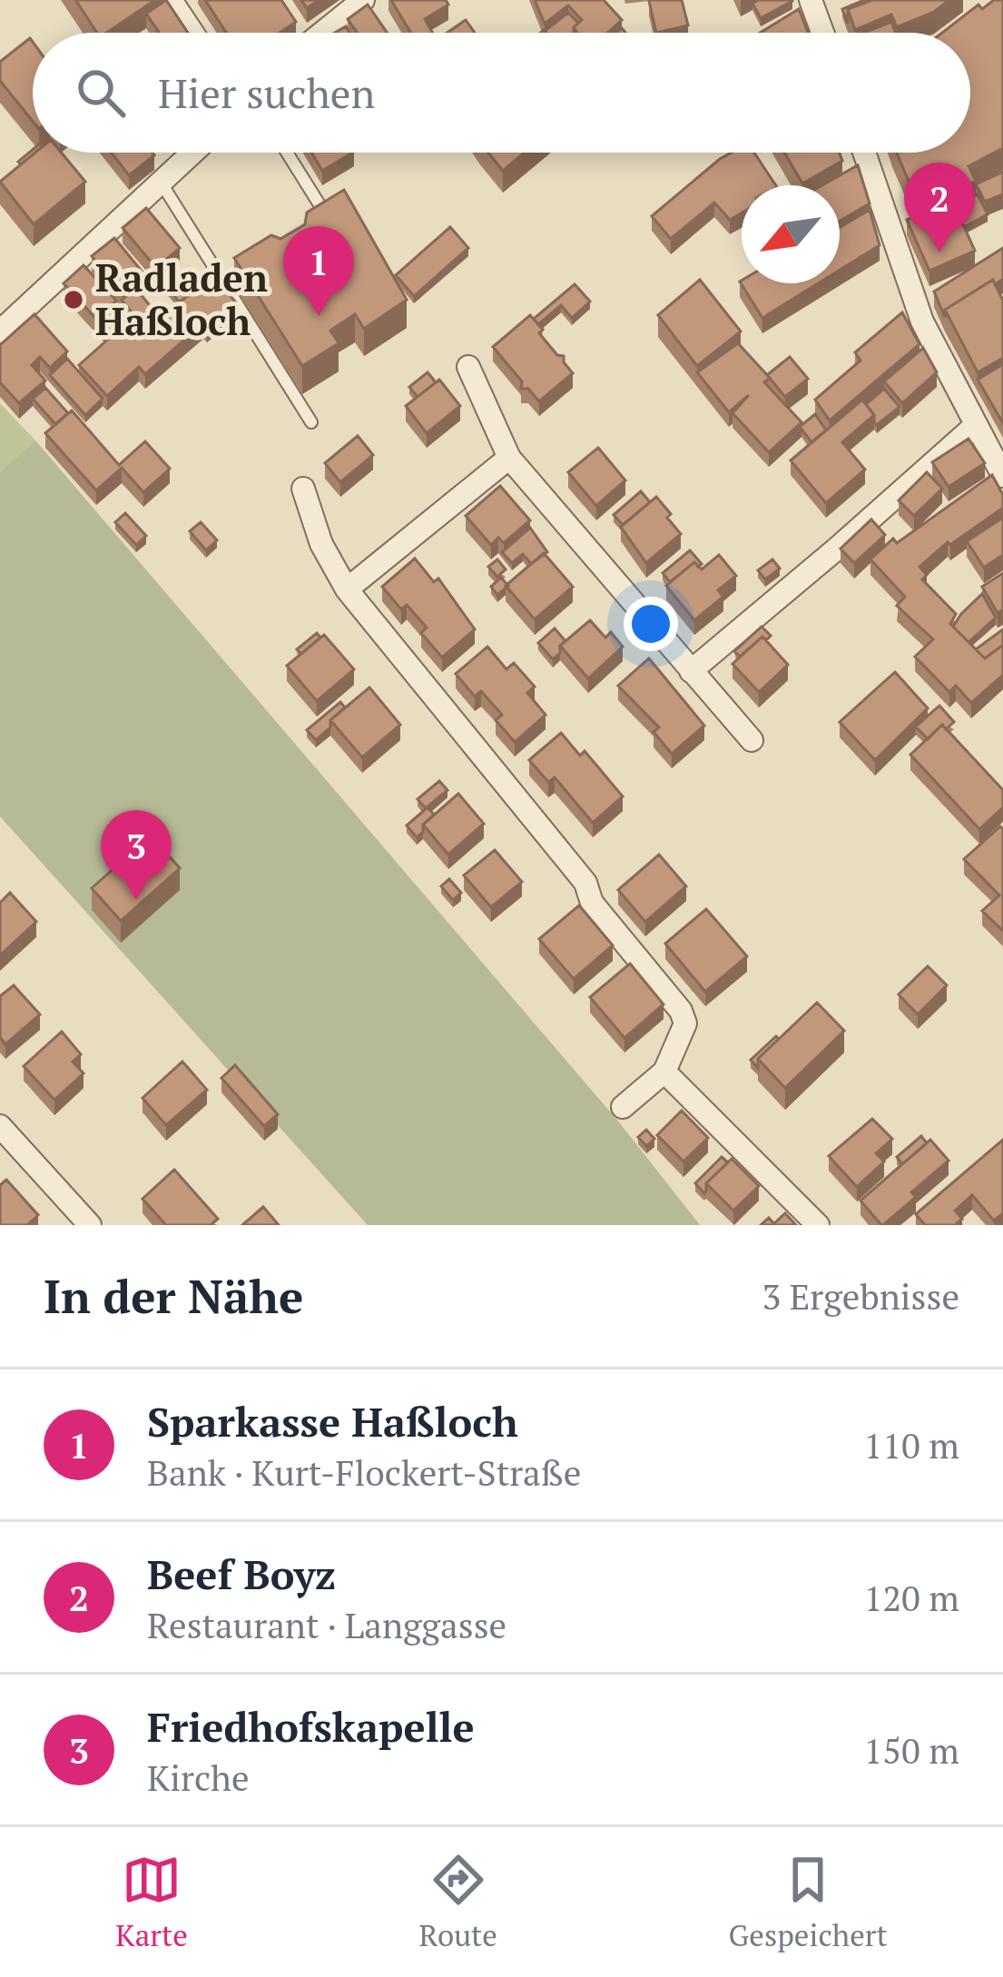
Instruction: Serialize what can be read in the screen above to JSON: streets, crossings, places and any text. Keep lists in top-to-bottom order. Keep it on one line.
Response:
{"places":["Radladen Haßloch"],"north":"bottom left","page":{"search":"Hier suchen","pins":["2","1","3"],"heading":["In der Nähe","3 Ergebnisse"],"list":[{"mark":"1","name":"Sparkasse Haßloch","note":"Bank · Kurt-Flockert-Straße","value":"110 m"},{"mark":"2","name":"Beef Boyz","note":"Restaurant · Langgasse","value":"120 m"},{"mark":"3","name":"Friedhofskapelle","note":"Kirche","value":"150 m"}],"nav":["Karte","Route","Gespeichert"]}}
